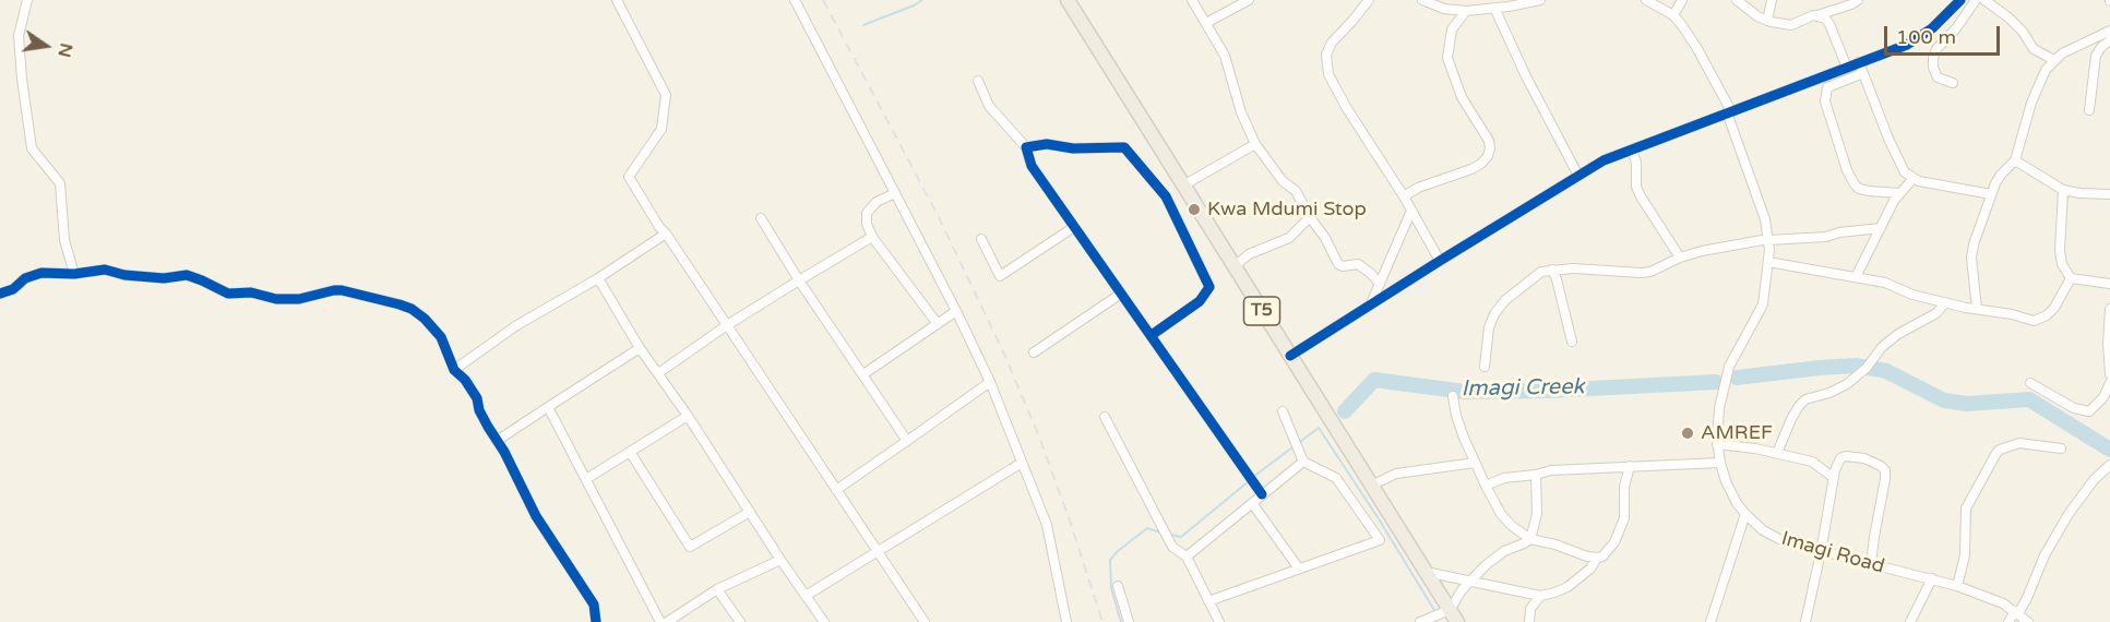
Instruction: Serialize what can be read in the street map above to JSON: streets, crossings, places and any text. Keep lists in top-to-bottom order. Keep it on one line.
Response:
{"streets":{"highway":["T5"],"street":["Imagi Road"]},"water":["Imagi Creek"],"places":["Kwa Mdumi Stop","AMREF"],"scale_bar":"100 m","north":"right"}
